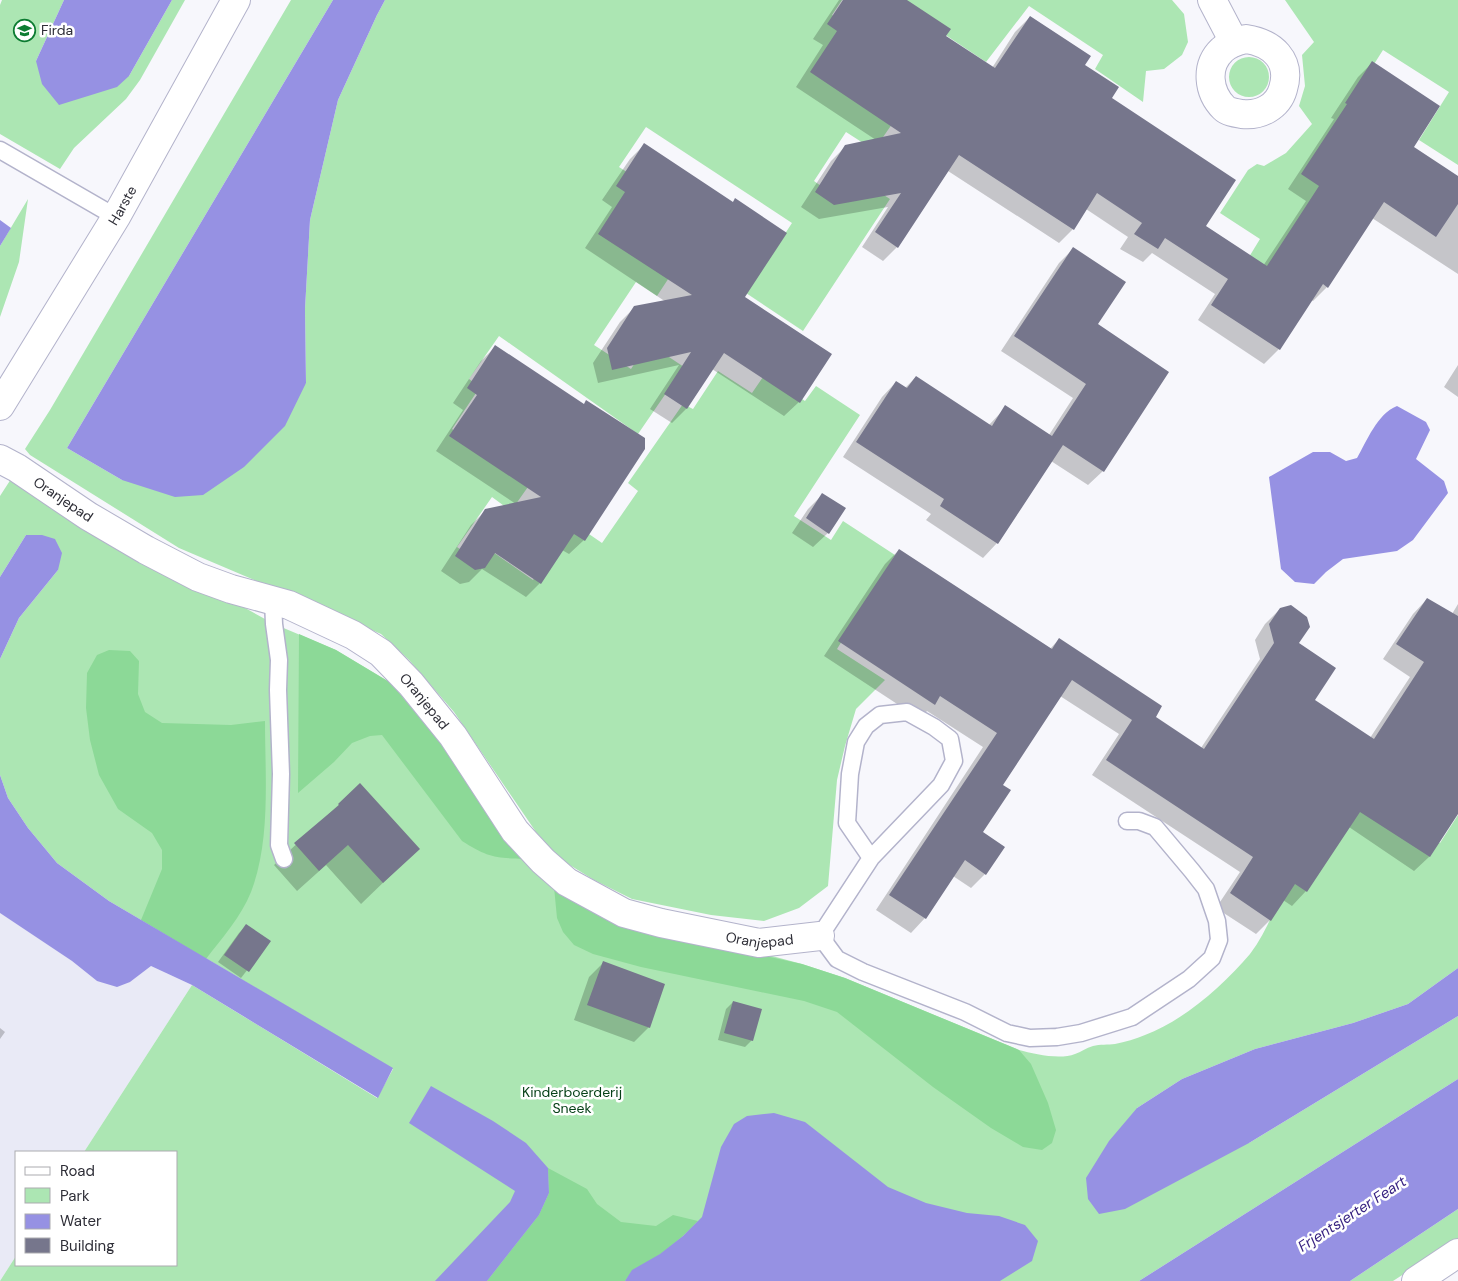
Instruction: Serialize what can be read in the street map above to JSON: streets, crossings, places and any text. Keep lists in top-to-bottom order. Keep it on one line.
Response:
{"streets":{"street":["Harste","Oranjepad"]},"water":["Frjentsjerter Feart"],"parks":["Kinderboerderij Sneek"],"places":{"school or university":["Firda"]},"legend":["Road","Park","Water","Building"]}
